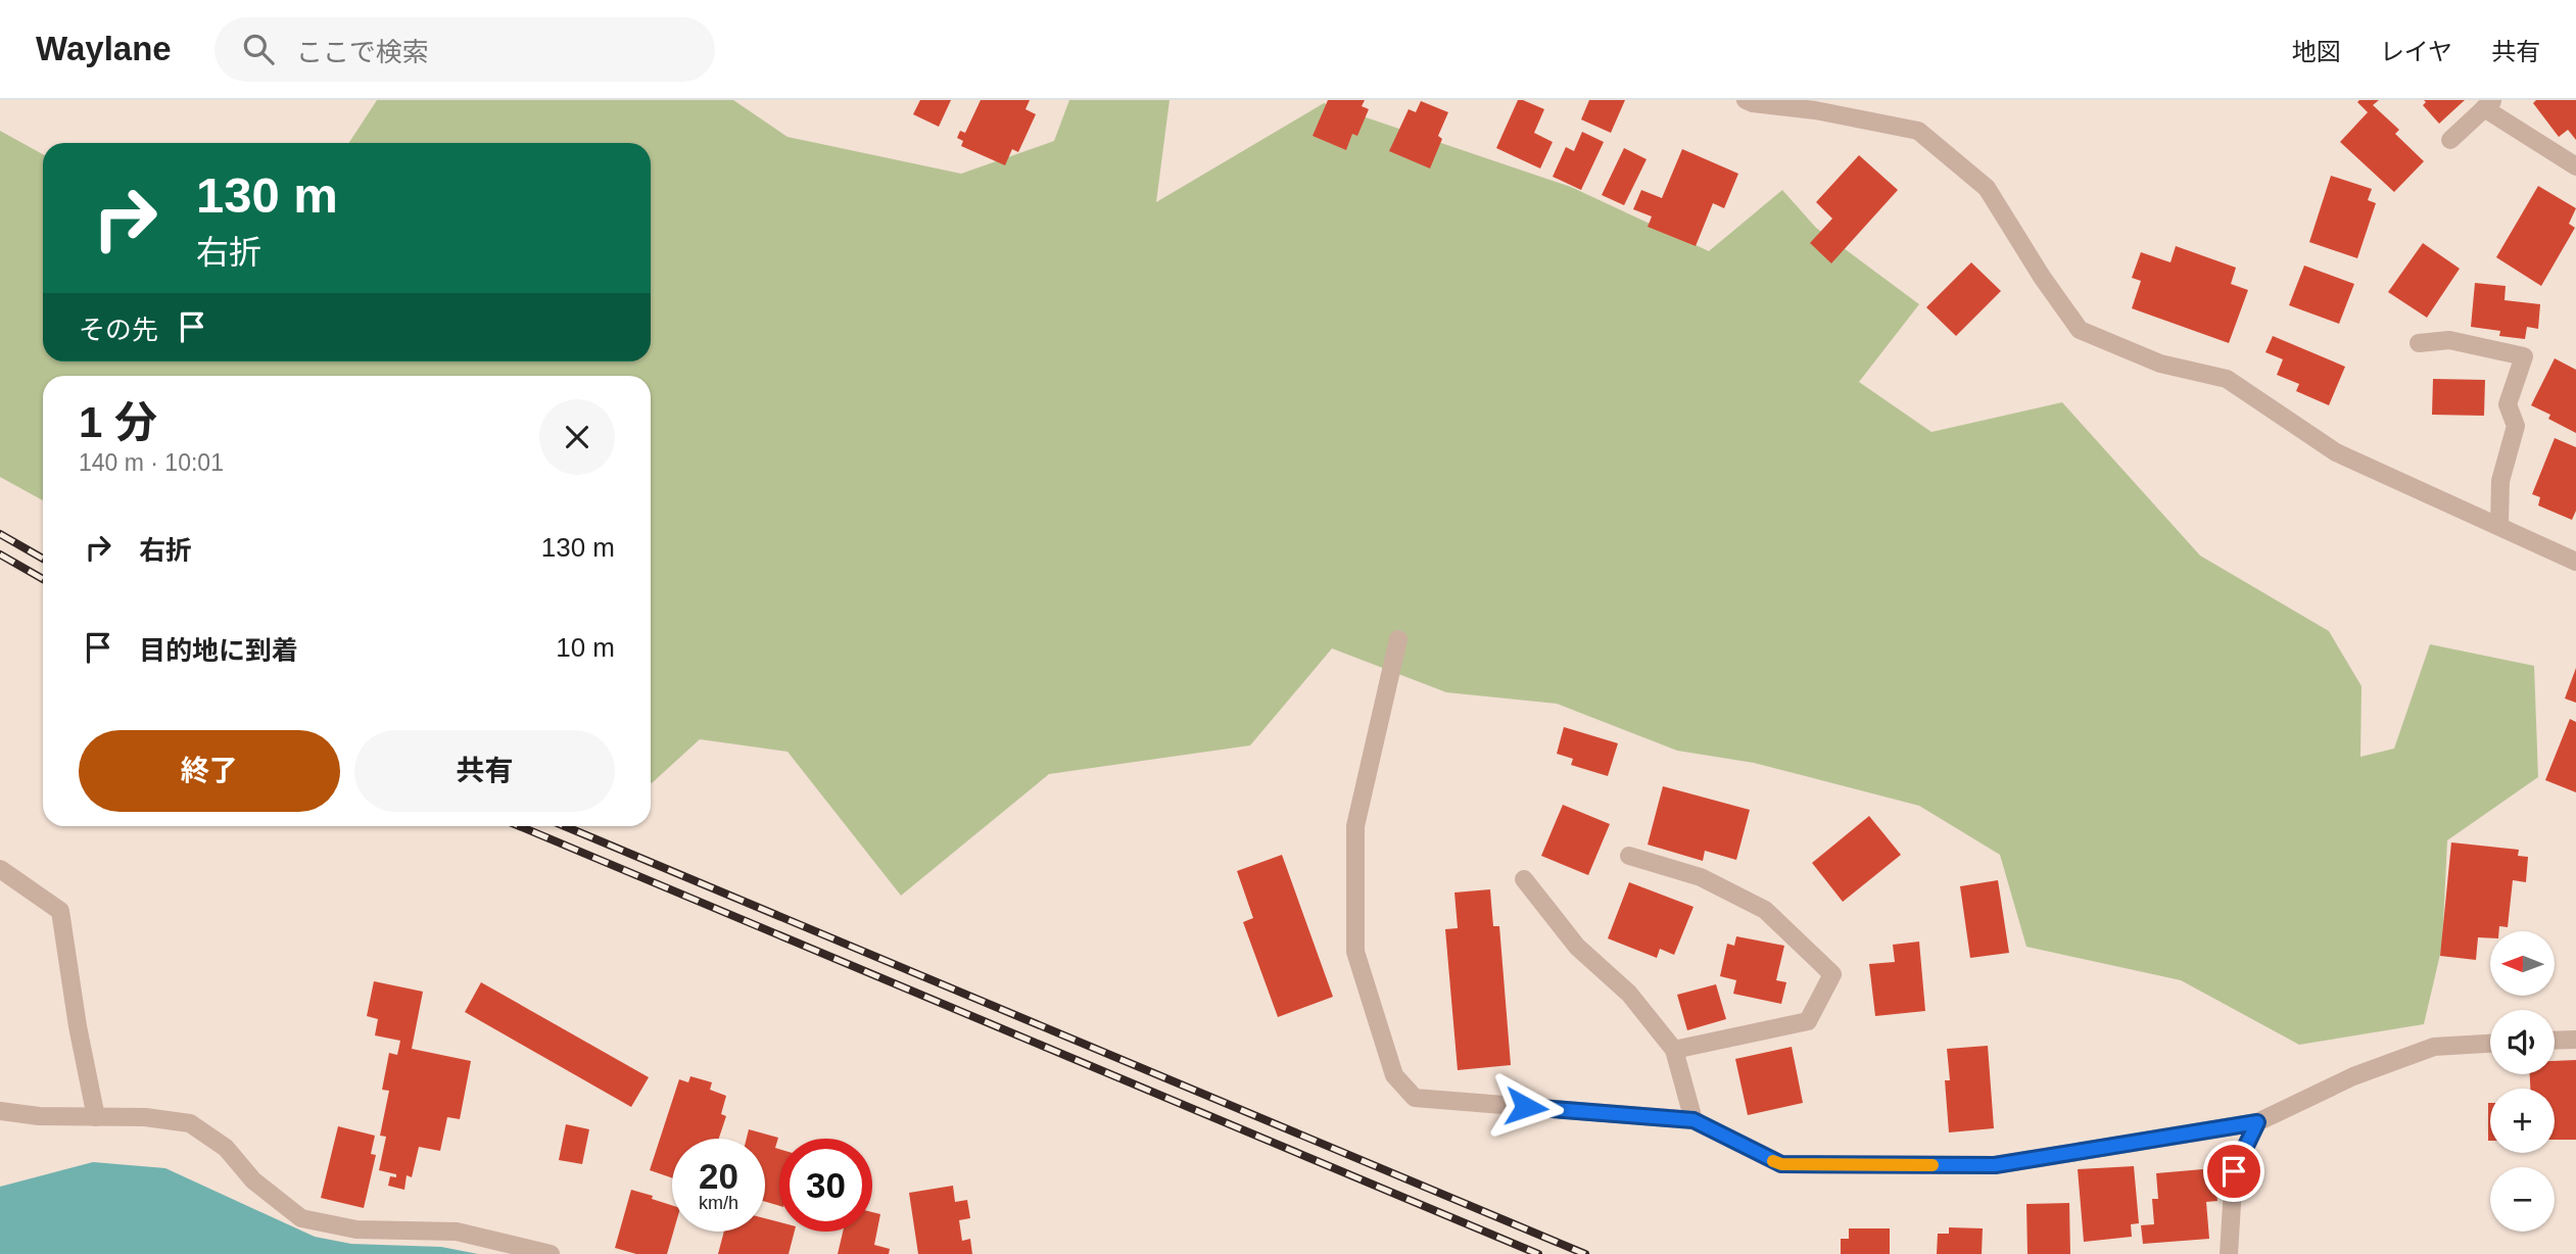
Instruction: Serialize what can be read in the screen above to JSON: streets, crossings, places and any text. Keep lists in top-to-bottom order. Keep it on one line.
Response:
{"north":"left","page":{"header":"Waylane","search":"ここで検索","nav":["地図","レイヤ","共有"],"turn":["130 m","右折"],"then":"その先","heading":["1 分","140 m · 10:01"],"list":[{"name":"右折","value":"130 m"},{"name":"目的地に到着","value":"10 m"}],"buttons":["終了","共有"],"map_buttons":["+","−"],"speed":"20 km/h","limit":"30"}}
